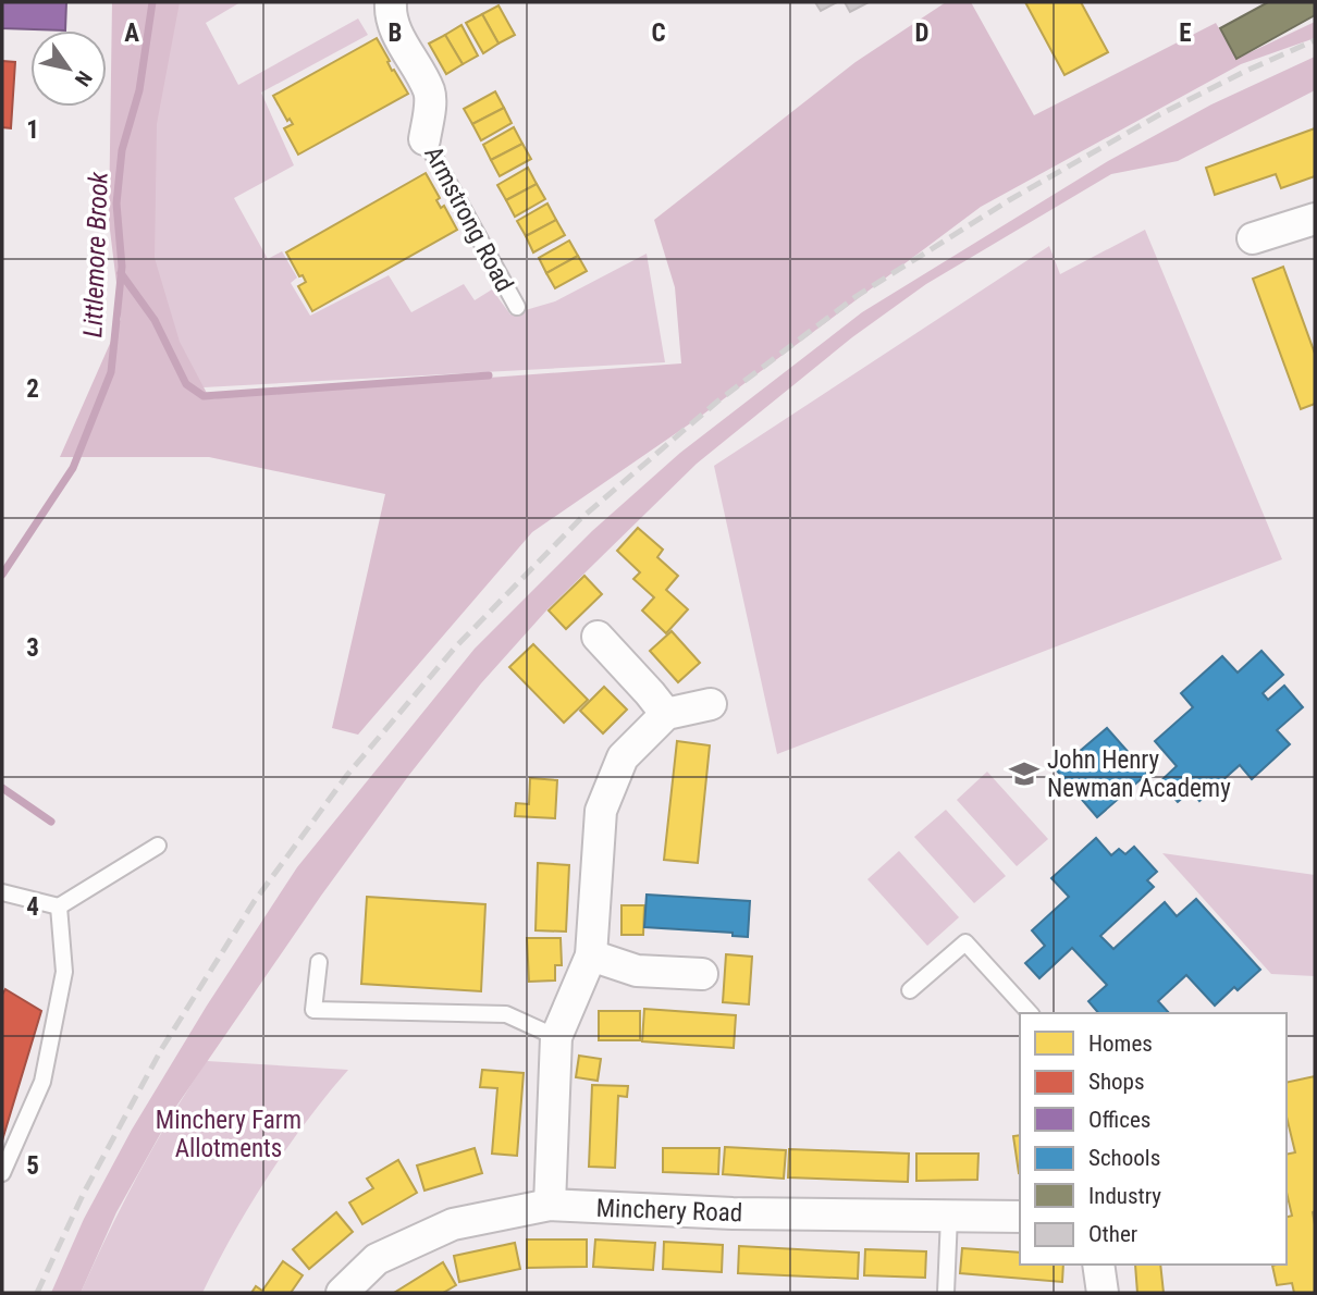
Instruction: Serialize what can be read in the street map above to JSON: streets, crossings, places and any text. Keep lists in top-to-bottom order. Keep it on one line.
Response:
{"streets":{"street":["Armstrong Road","Minchery Road"]},"water":["Littlemore Brook"],"parks":["Minchery Farm Allotments"],"places":{"school or university":["John Henry Newman Academy"]},"legend":["Homes","Shops","Offices","Schools","Industry","Other"],"north":"bottom right","grid":{"columns":["A","B","C","D","E"],"rows":["1","2","3","4","5"]}}
